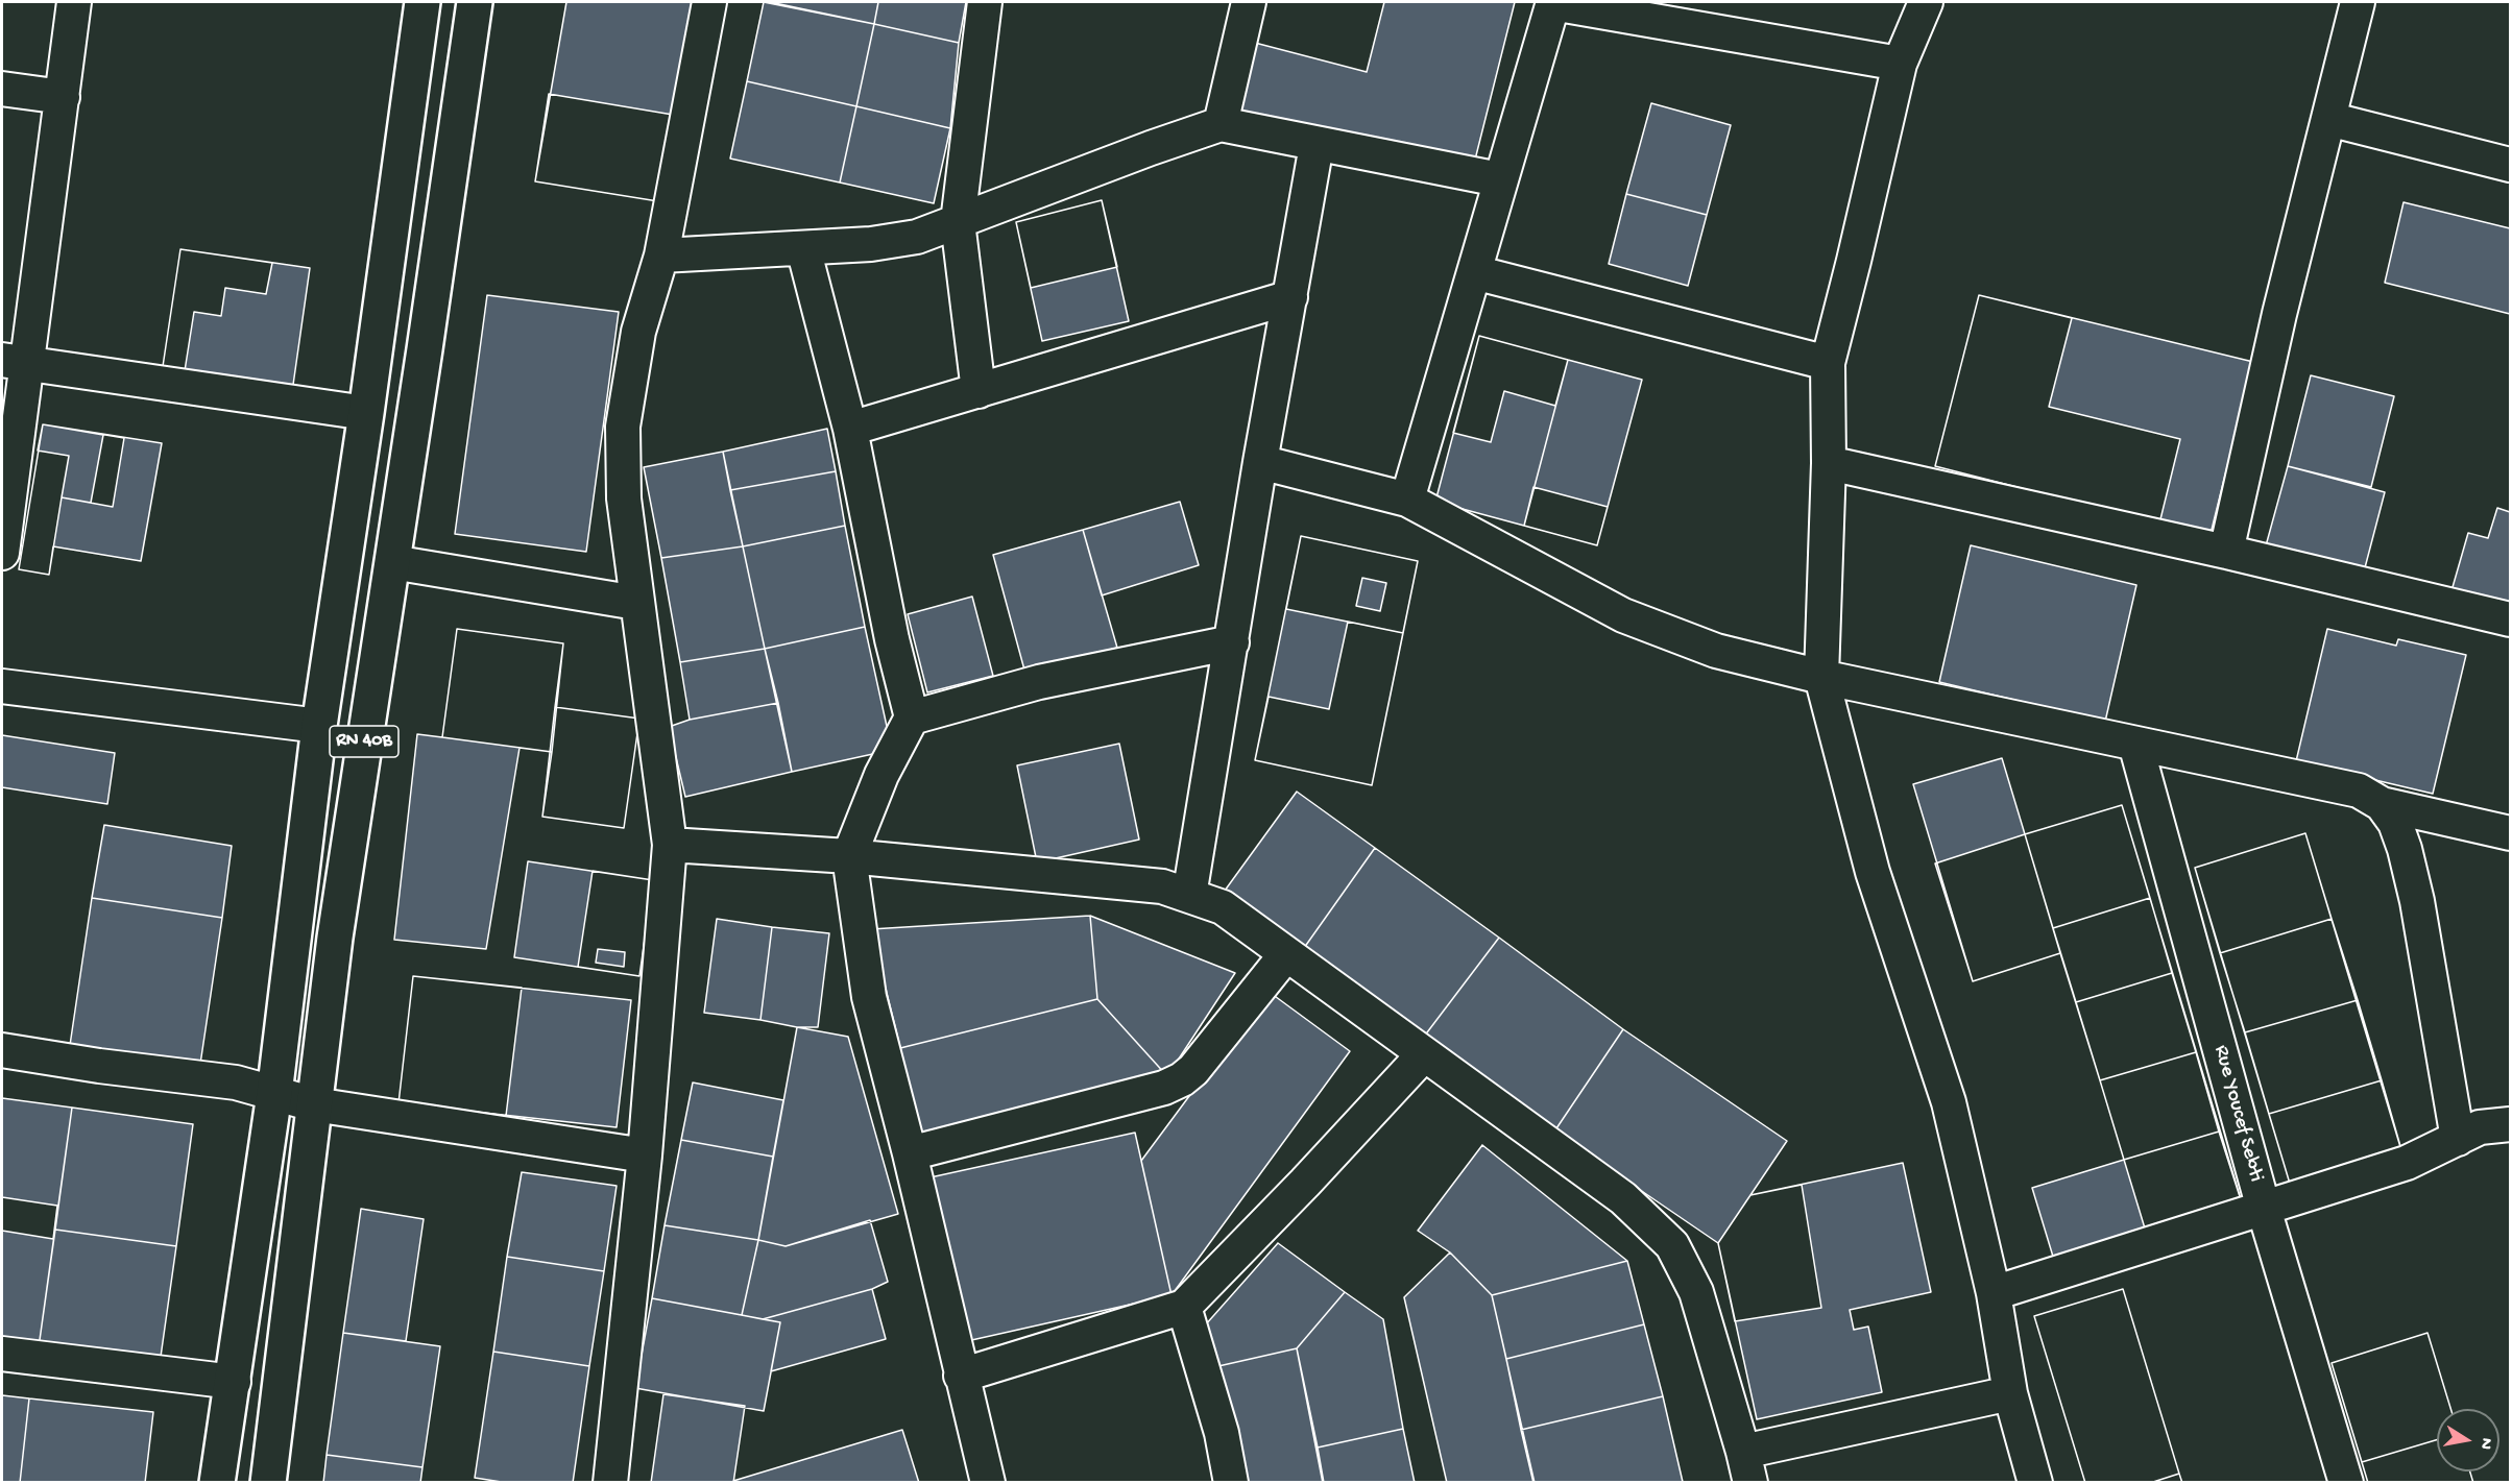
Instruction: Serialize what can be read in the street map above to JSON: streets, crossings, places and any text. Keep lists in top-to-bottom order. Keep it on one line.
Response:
{"streets":{"main road":["RN 40B"],"street":["Rue Youcef Sebti"]},"north":"right"}
